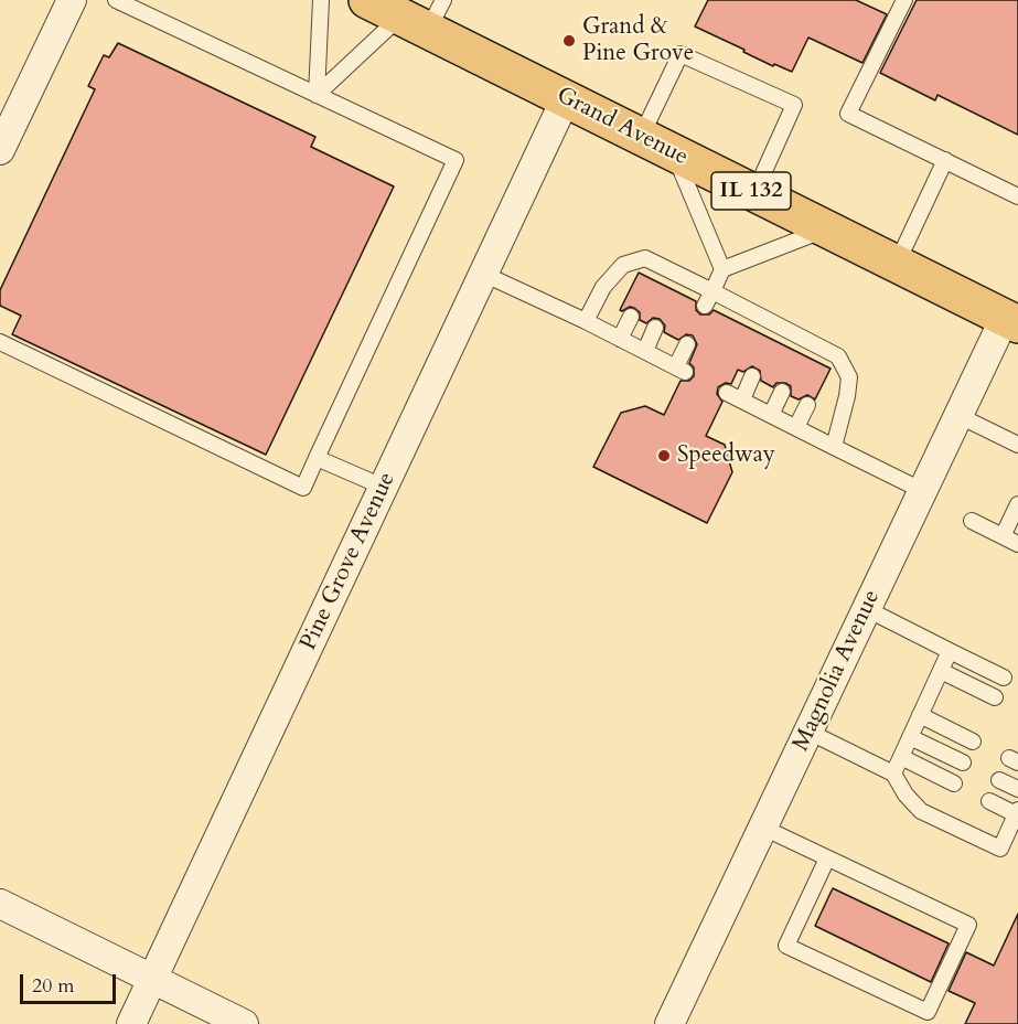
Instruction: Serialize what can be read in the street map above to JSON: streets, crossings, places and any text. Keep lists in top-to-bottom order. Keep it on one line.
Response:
{"streets":{"main road":["Grand Avenue","IL 132"],"street":["Pine Grove Avenue","Magnolia Avenue"]},"crossings":[["Grand Avenue","Pine Grove Avenue"],["Grand Avenue","Magnolia Avenue"]],"places":["Grand & Pine Grove","Speedway"],"scale_bar":"20 m"}
